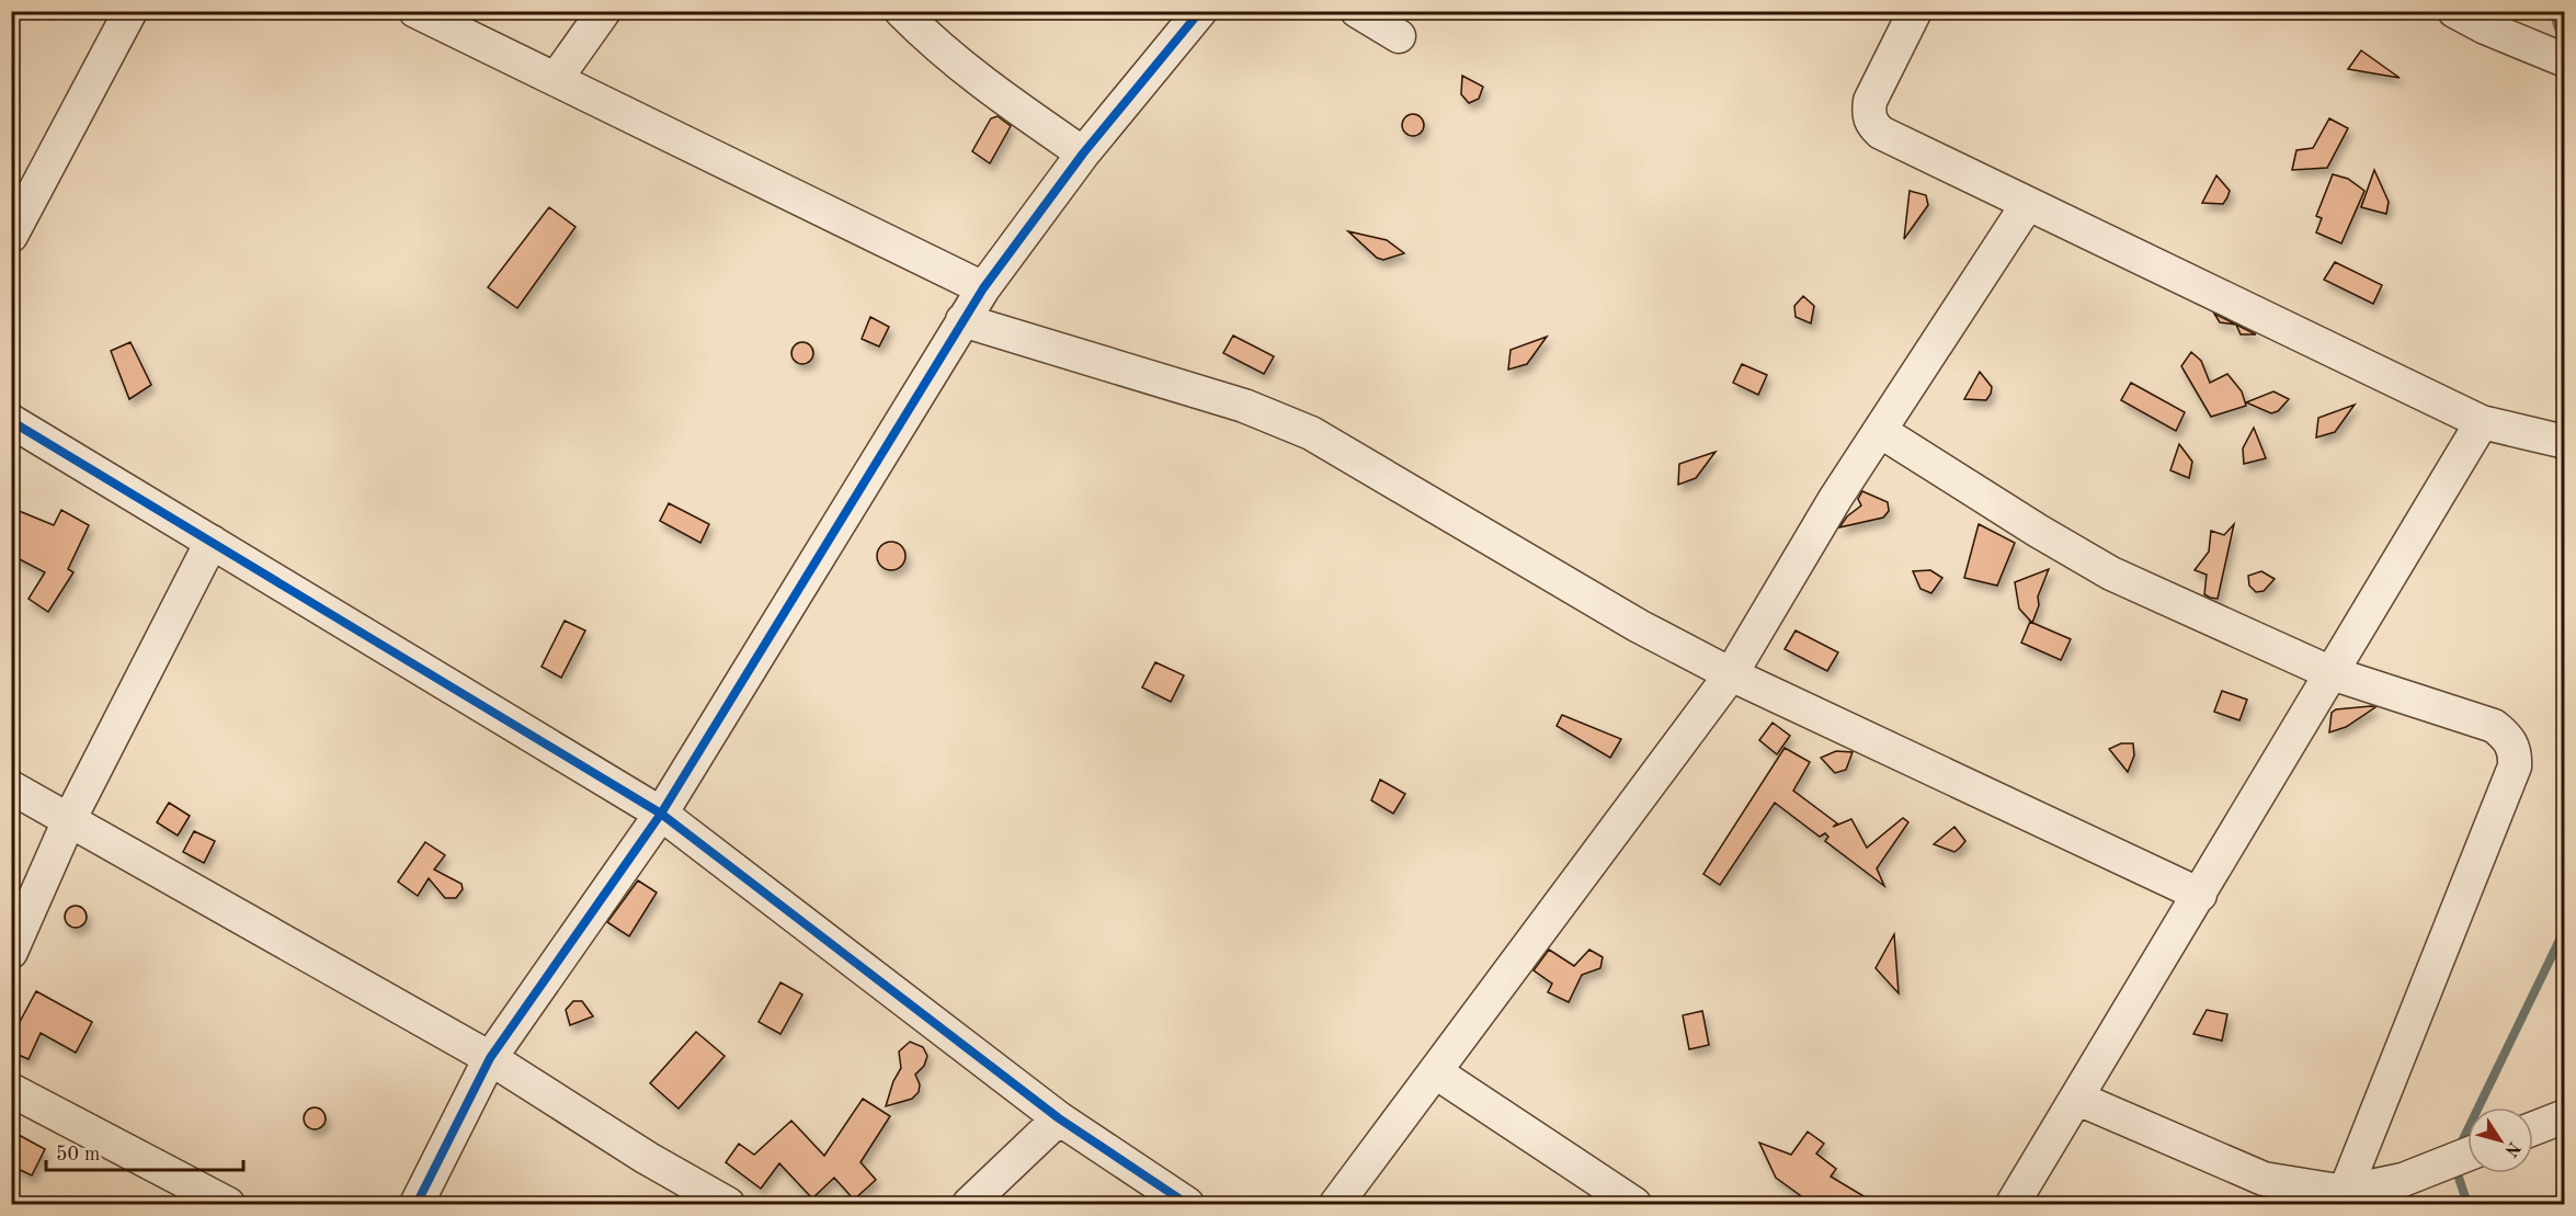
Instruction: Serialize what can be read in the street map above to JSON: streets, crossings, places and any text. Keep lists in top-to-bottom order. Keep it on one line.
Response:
{"scale_bar":"50 m","north":"bottom right"}
